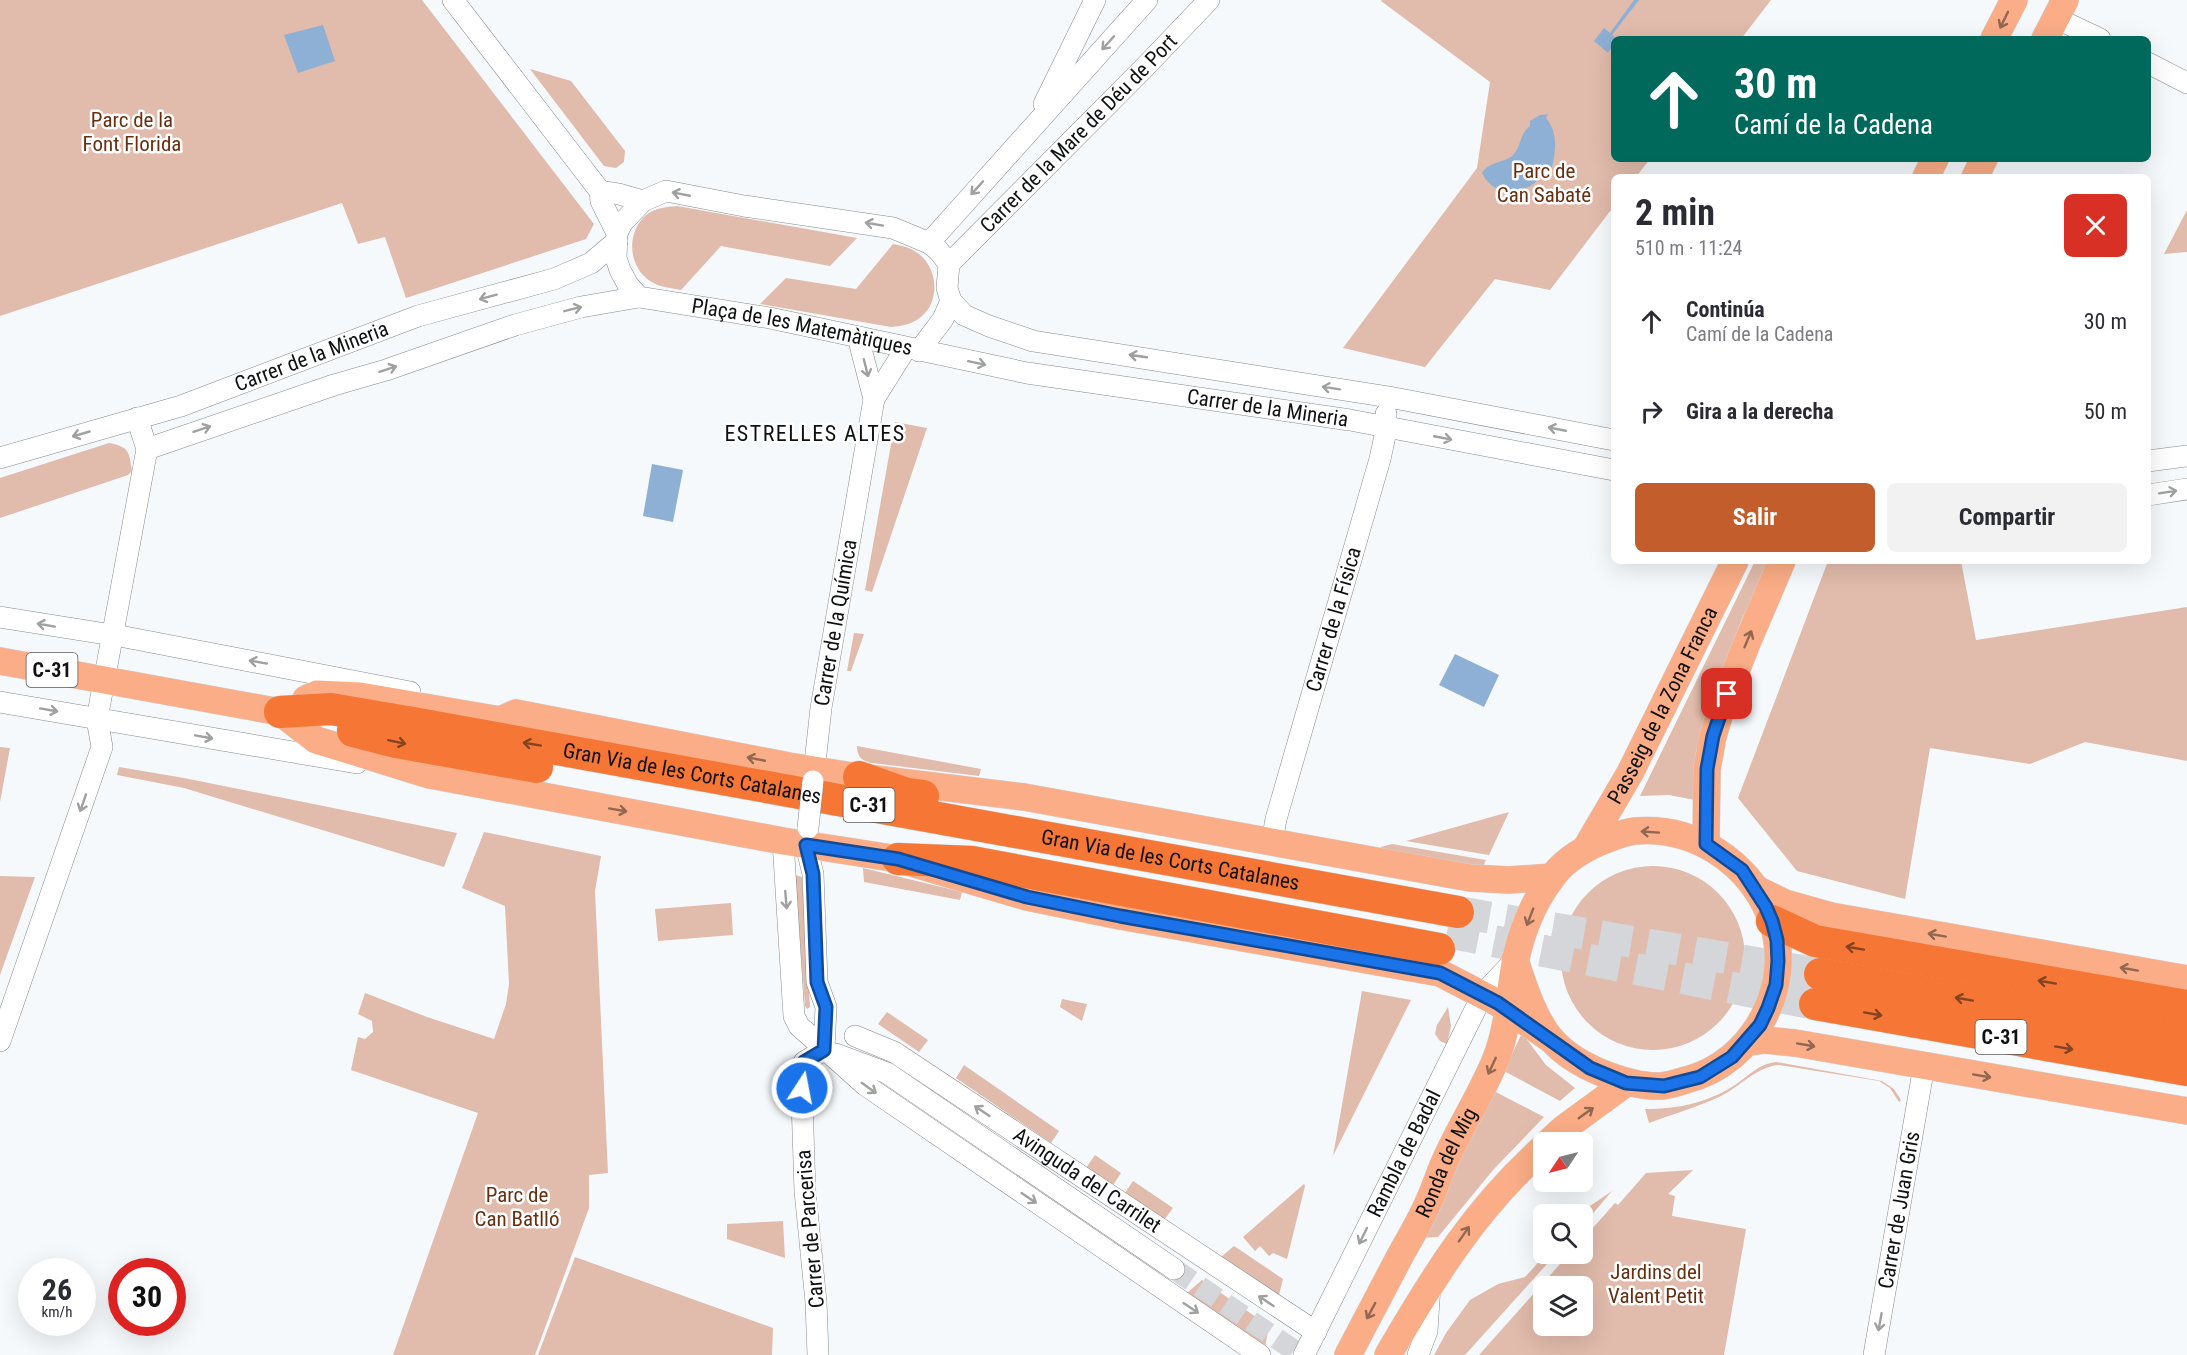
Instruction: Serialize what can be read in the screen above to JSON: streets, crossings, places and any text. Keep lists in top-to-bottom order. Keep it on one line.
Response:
{"streets":{"highway":["C-31","Gran Via de les Corts Catalanes"],"main road":["Passeig de la Zona Franca","Ronda del Mig"],"street":["Carrer de la Mare de Déu de Port","Plaça de les Matemàtiques","Carrer de la Mineria","Carrer de la Física","Carrer de la Química","Rambla de Badal","Avinguda del Carrilet","Carrer de Juan Gris","Carrer de Parcerisa"]},"crossings":[["Plaça de les Matemàtiques","Carrer de la Mineria"],["Plaça de les Matemàtiques","Carrer de la Química"],["Carrer de la Mineria","Carrer de la Física"],["Carrer de la Mineria","Carrer de la Química"],["Passeig de la Zona Franca","Ronda del Mig"],["Rambla de Badal","Ronda del Mig"],["Rambla de Badal","Avinguda del Carrilet"],["Avinguda del Carrilet","Carrer de Parcerisa"]],"one_way":["Rambla de Badal","Carrer de Juan Gris"],"districts":["ESTRELLES ALTES"],"parks":["Parc de la Font Florida","Parc de Can Sabaté","Parc de Can Batlló","Jardins del Valent Petit"],"north":"bottom left","page":{"turn":["30 m","Camí de la Cadena"],"heading":["2 min","510 m · 11:24"],"list":[{"name":"Continúa","note":"Camí de la Cadena","value":"30 m"},{"name":"Gira a la derecha","value":"50 m"}],"buttons":["Salir","Compartir"],"speed":"26 km/h","limit":"30"}}
